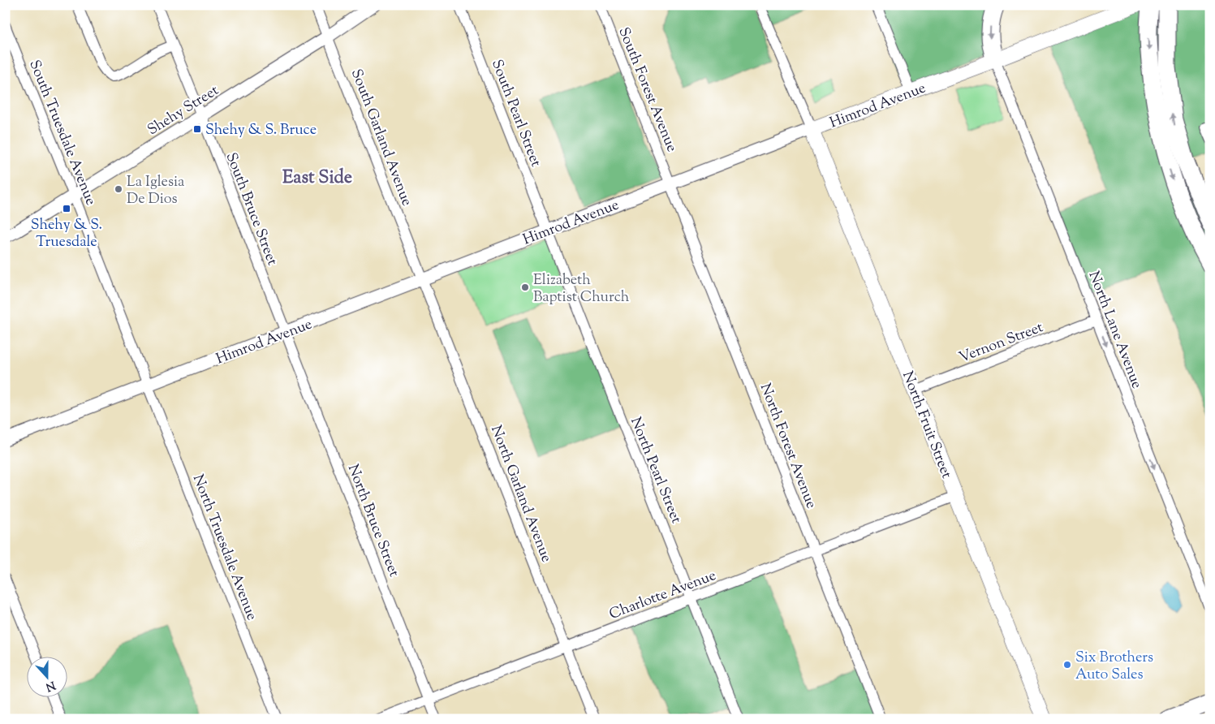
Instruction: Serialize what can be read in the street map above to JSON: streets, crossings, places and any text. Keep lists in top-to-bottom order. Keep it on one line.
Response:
{"streets":{"main road":["Himrod Avenue","North Fruit Street"],"street":["South Forest Avenue","Shehy Street","South Pearl Street","South Truesdale Avenue","South Garland Avenue","South Bruce Street","North Lane Avenue","Vernon Street","North Forest Avenue","North Pearl Street","North Garland Avenue","North Bruce Street","North Truesdale Avenue","Charlotte Avenue"]},"crossings":[["South Forest Avenue","Himrod Avenue"],["South Forest Avenue","North Forest Avenue"],["Himrod Avenue","South Pearl Street"],["Himrod Avenue","South Truesdale Avenue"],["Himrod Avenue","South Garland Avenue"],["Himrod Avenue","South Bruce Street"],["Himrod Avenue","North Lane Avenue"],["Himrod Avenue","North Fruit Street"],["Himrod Avenue","North Forest Avenue"],["Himrod Avenue","North Pearl Street"],["Himrod Avenue","North Garland Avenue"],["Himrod Avenue","North Bruce Street"],["Himrod Avenue","North Truesdale Avenue"],["Shehy Street","South Truesdale Avenue"],["Shehy Street","South Garland Avenue"],["Shehy Street","South Bruce Street"],["South Pearl Street","North Pearl Street"],["South Truesdale Avenue","North Truesdale Avenue"],["South Garland Avenue","North Garland Avenue"],["South Bruce Street","North Bruce Street"],["North Lane Avenue","Vernon Street"],["Vernon Street","North Fruit Street"],["North Fruit Street","Charlotte Avenue"],["North Forest Avenue","Charlotte Avenue"],["North Pearl Street","Charlotte Avenue"],["North Garland Avenue","Charlotte Avenue"],["North Bruce Street","Charlotte Avenue"]],"one_way":["North Lane Avenue"],"districts":["East Side"],"places":{"transit":["Shehy & S. Bruce","Shehy & S. Truesdale"],"other":["La Iglesia De Dios","Elizabeth Baptist Church","Six Brothers Auto Sales"]},"north":"bottom"}
